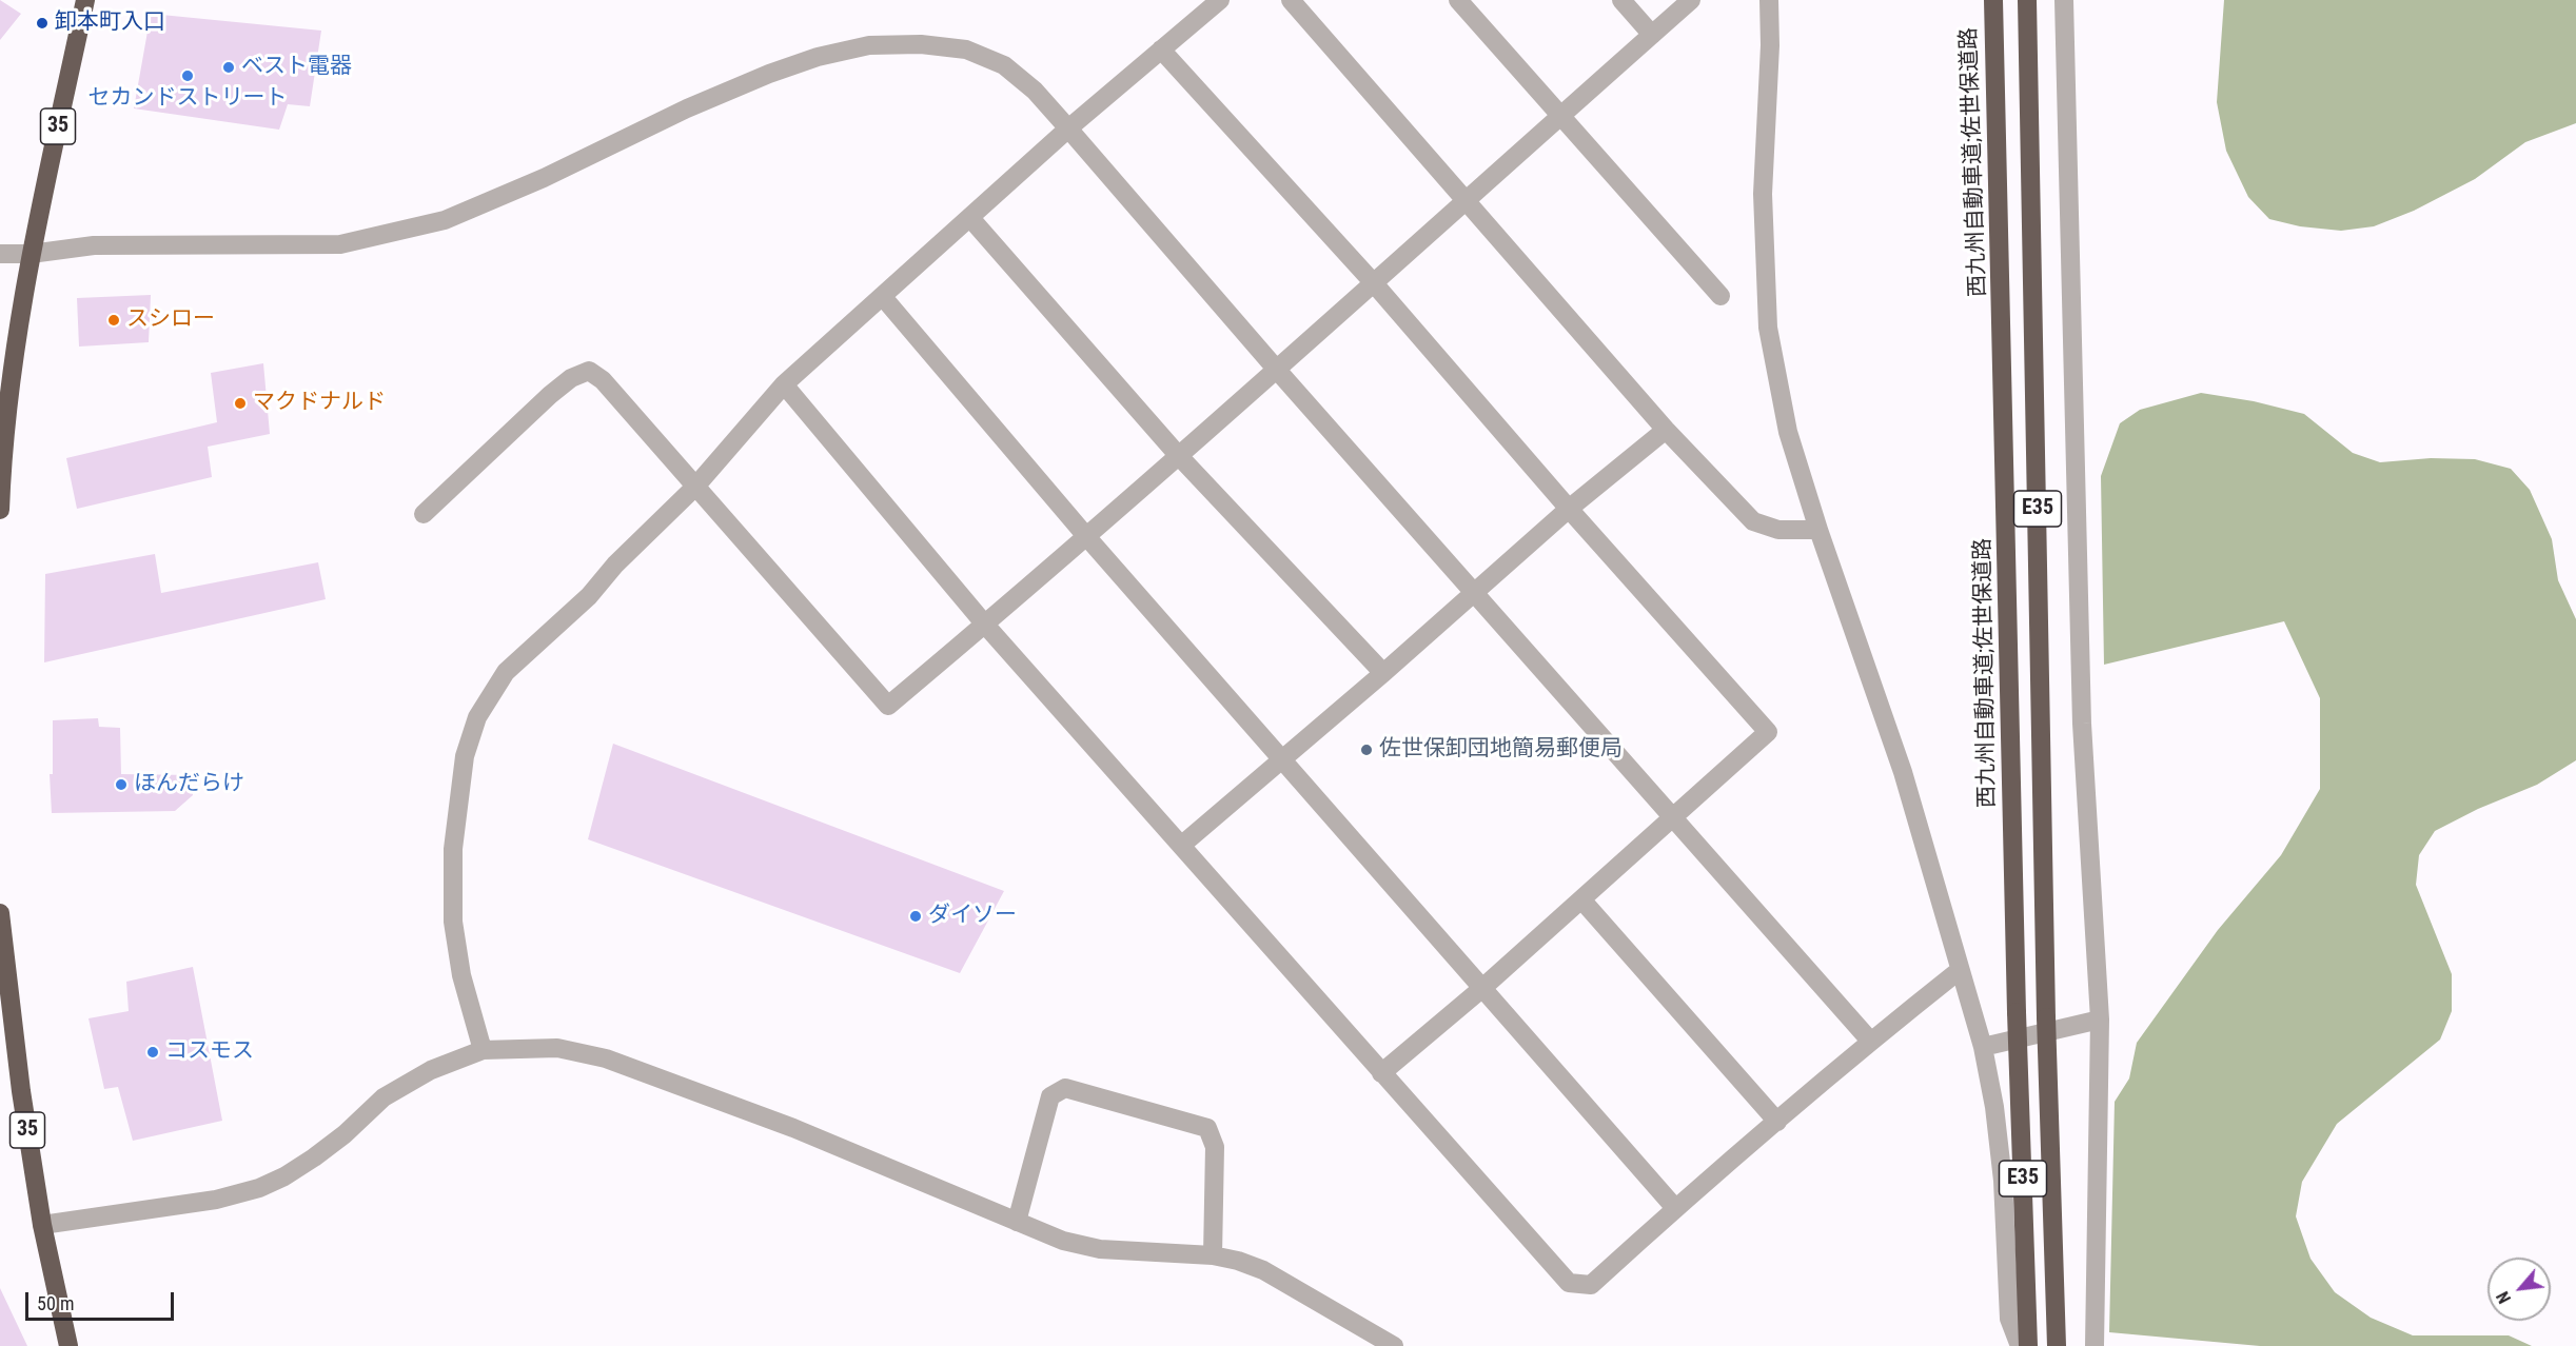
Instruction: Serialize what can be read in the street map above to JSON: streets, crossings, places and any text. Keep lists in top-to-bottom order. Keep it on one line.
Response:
{"streets":{"highway":["35","西九州自動車道;佐世保道路","E35"]},"places":["卸本町入口","ベスト電器","セカンドストリート","スシロー","マクドナルド","佐世保卸団地簡易郵便局","ほんだらけ","ダイソー","コスモス"],"scale_bar":"50 m","north":"bottom left"}
